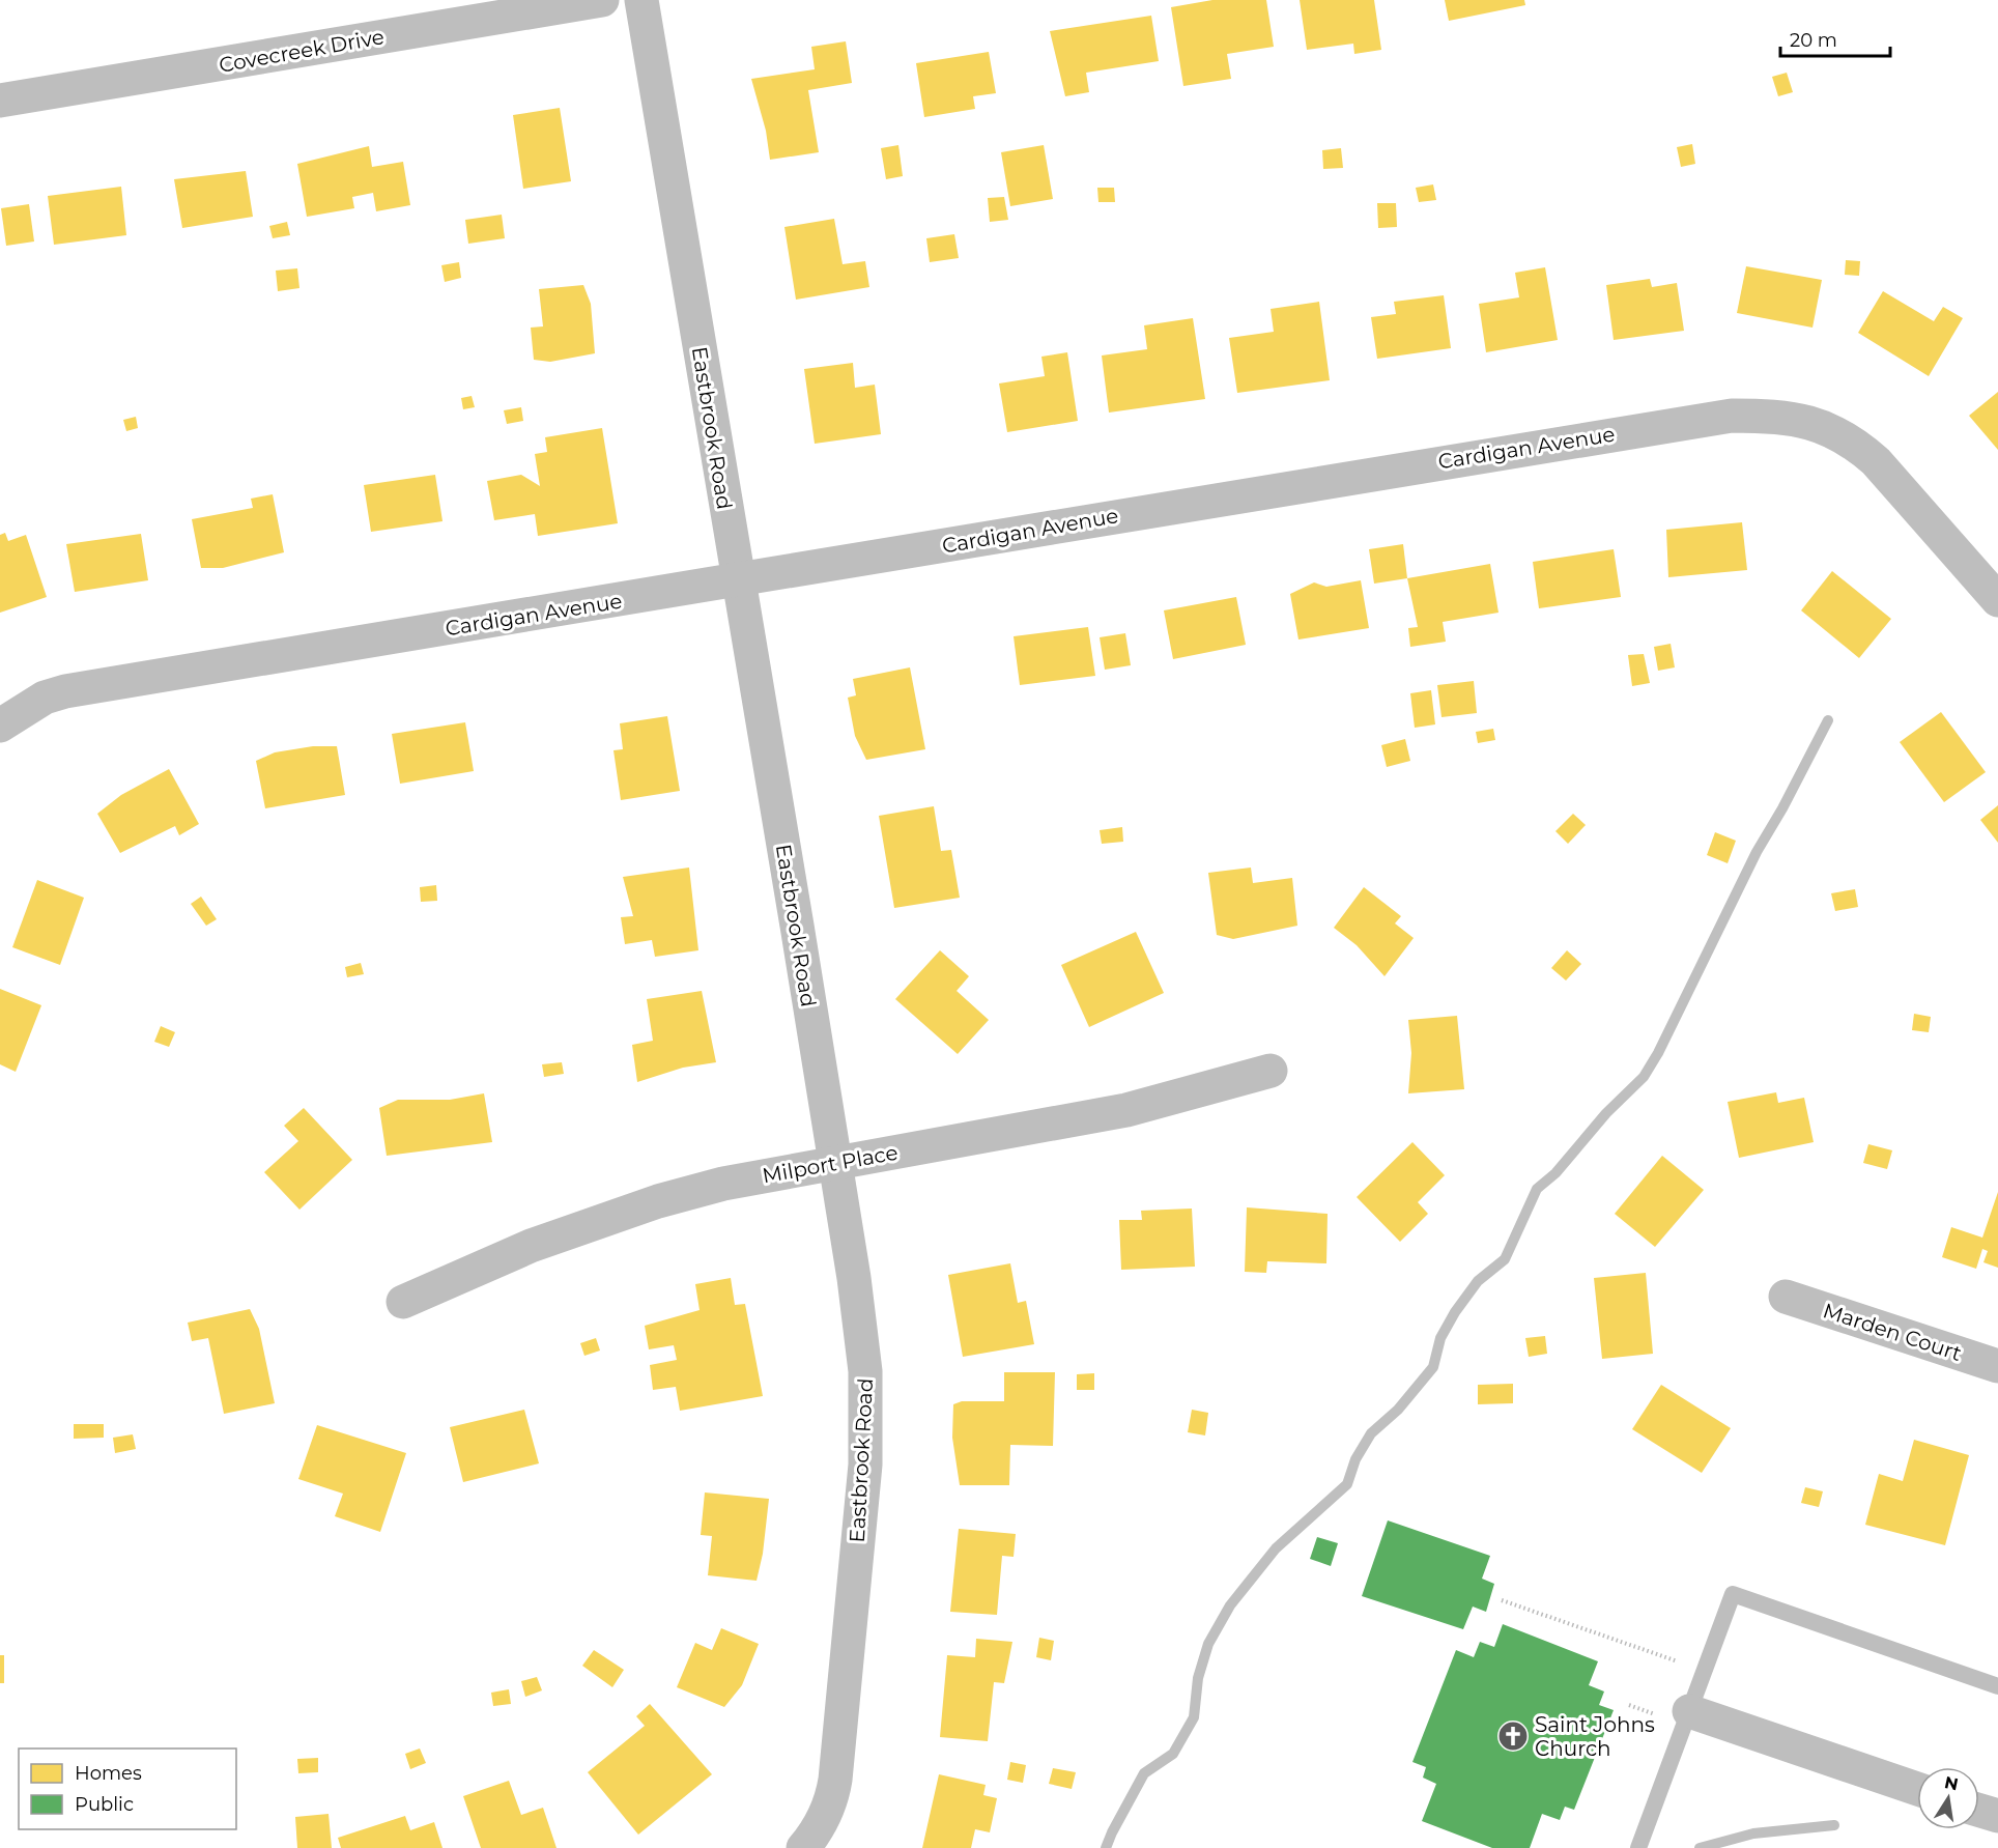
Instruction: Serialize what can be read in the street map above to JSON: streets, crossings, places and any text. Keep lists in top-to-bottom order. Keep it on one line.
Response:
{"streets":{"street":["Covecreek Drive","Eastbrook Road","Cardigan Avenue","Milport Place","Marden Court"]},"crossings":[["Eastbrook Road","Cardigan Avenue"],["Eastbrook Road","Milport Place"]],"places":{"church":["Saint Johns Church"]},"legend":["Homes","Public"],"scale_bar":"20 m","north":"top"}
